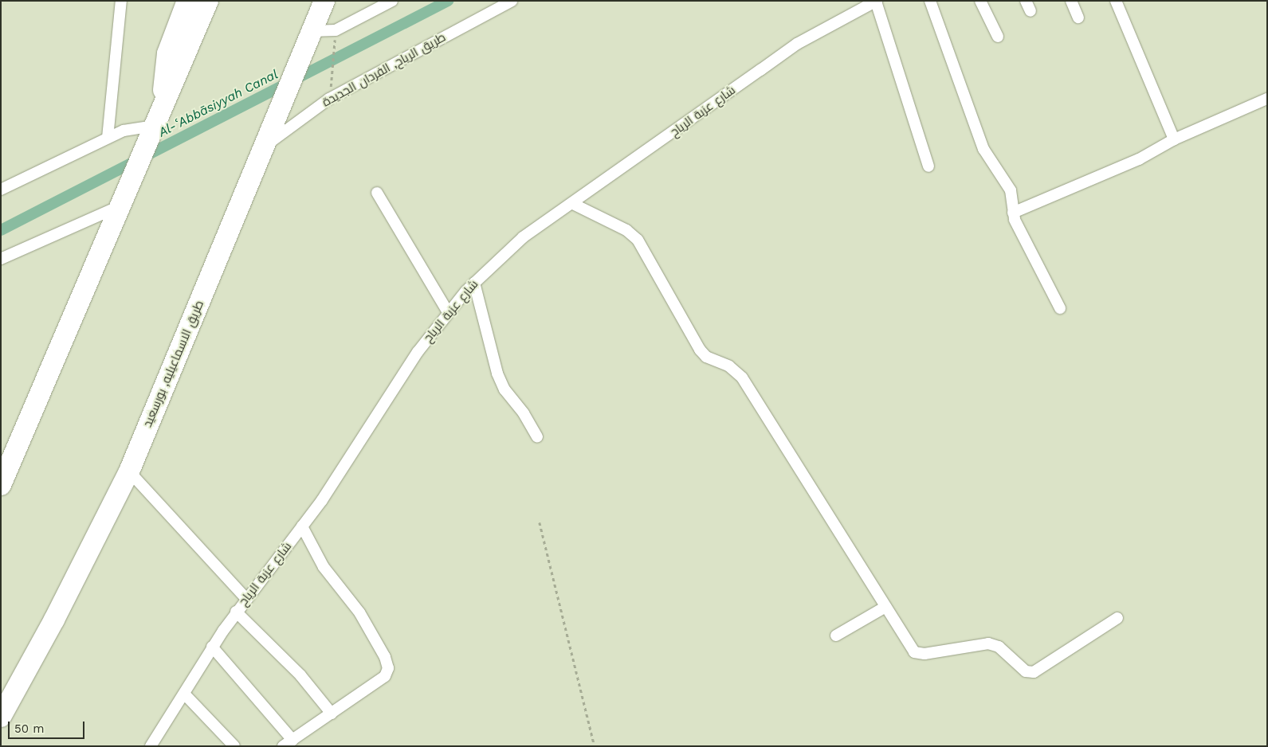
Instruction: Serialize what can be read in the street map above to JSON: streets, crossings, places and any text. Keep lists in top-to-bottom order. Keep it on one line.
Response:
{"streets":{"highway":["طريق الاسماعيليه, بورسعيد"],"street":["طريق الرياح, الفردان الجديدة","شارع عزبة الرياح"]},"crossings":[["طريق الرياح, الفردان الجديدة","طريق الاسماعيليه, بورسعيد"]],"water":["Al-ʿAbbāsiyyah Canal"],"scale_bar":"50 m"}
